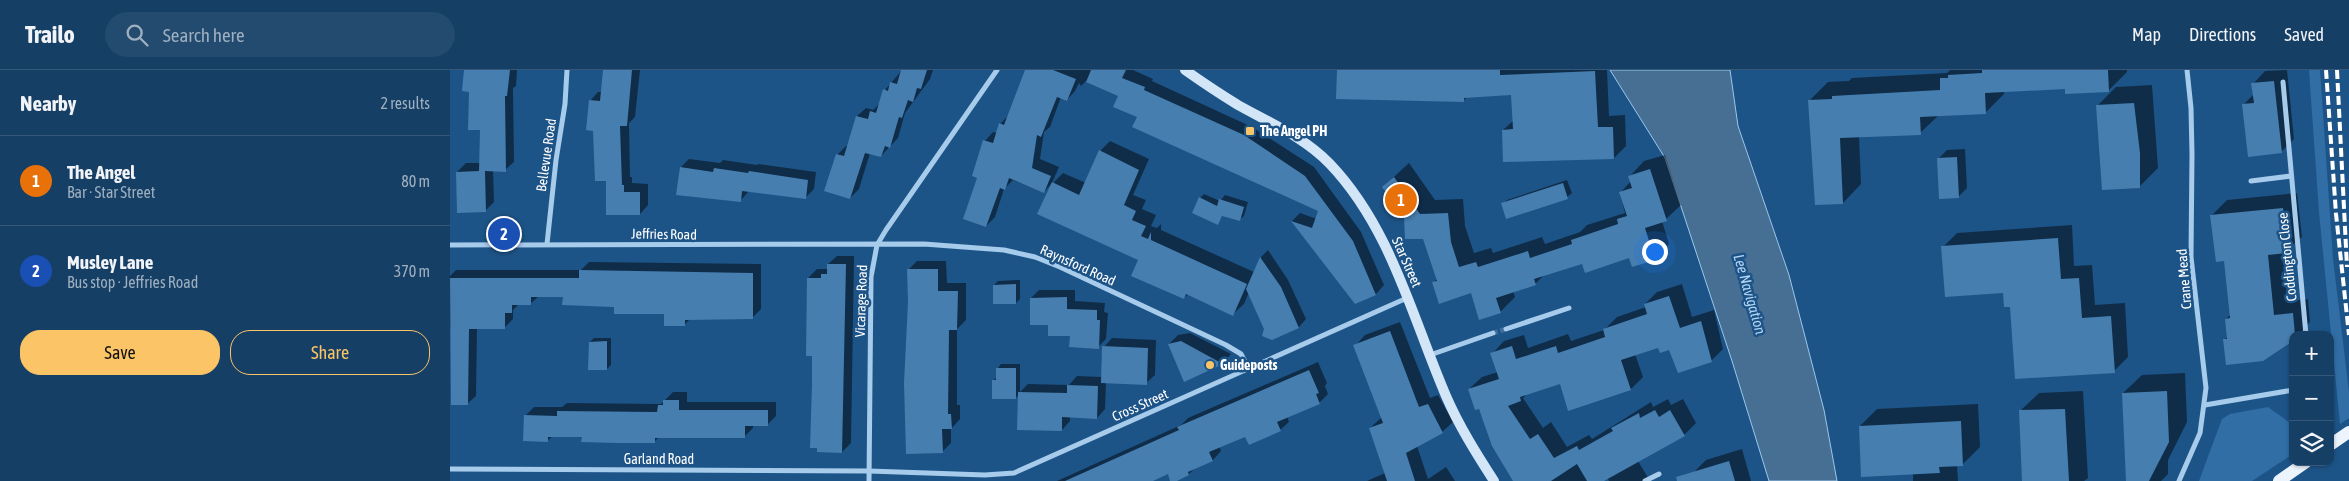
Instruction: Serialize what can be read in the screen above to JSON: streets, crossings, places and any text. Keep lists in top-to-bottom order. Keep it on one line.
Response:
{"streets":{"main road":["Star Street"],"street":["Bellevue Road","Jeffries Road","Coddington Close","Raynsford Road","Crane Mead","Vicarage Road","Cross Street","Garland Road"]},"crossings":[["Bellevue Road","Jeffries Road"],["Jeffries Road","Raynsford Road"],["Jeffries Road","Vicarage Road"],["Star Street","Cross Street"],["Raynsford Road","Vicarage Road"],["Raynsford Road","Cross Street"],["Vicarage Road","Cross Street"],["Vicarage Road","Garland Road"],["Cross Street","Garland Road"]],"water":["Lee Navigation"],"places":{"transit":["The Angel PH"],"other":["Guideposts"]},"page":{"header":"Trailo","search":"Search here","nav":["Map","Directions","Saved"],"heading":["Nearby","2 results"],"list":[{"mark":"1","name":"The Angel","note":"Bar · Star Street","value":"80 m"},{"mark":"2","name":"Musley Lane","note":"Bus stop · Jeffries Road","value":"370 m"}],"pins":["1","2"],"buttons":["Save","Share"],"map_buttons":["+","−"]}}
